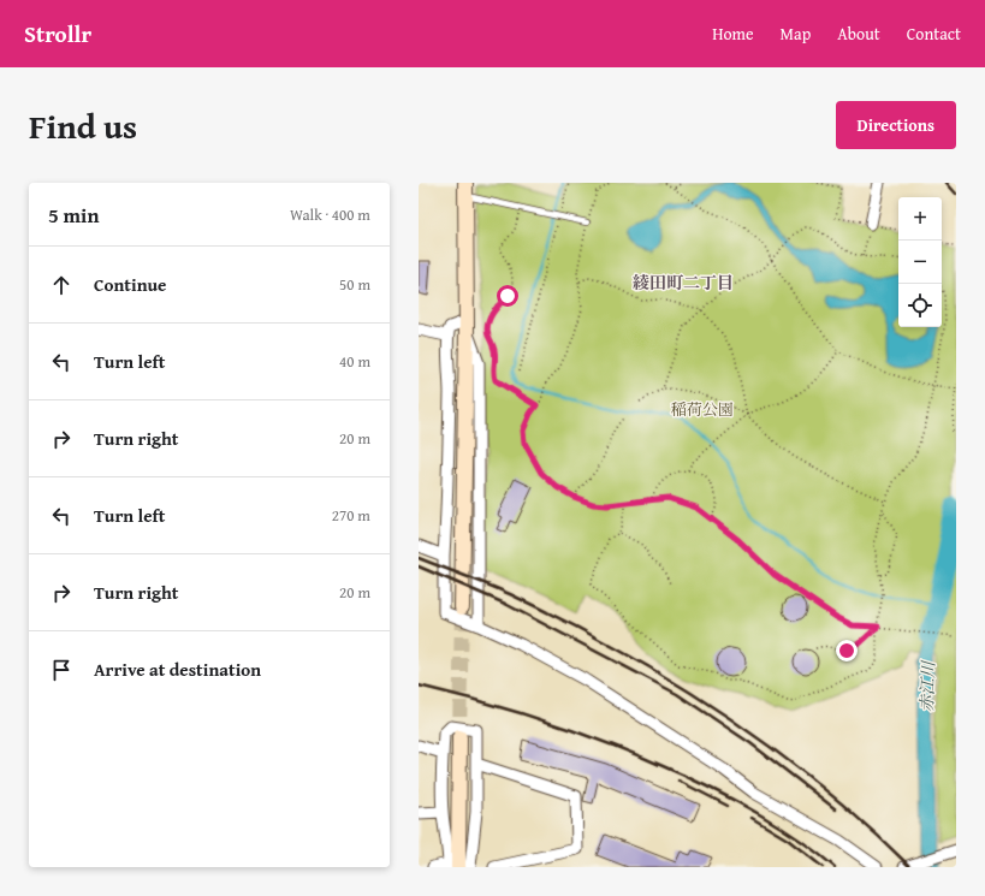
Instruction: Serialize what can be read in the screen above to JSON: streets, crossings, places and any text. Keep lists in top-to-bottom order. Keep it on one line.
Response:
{"districts":["綾田町二丁目"],"water":["赤江川"],"parks":["稲荷公園"],"page":{"header":"Strollr","nav":["Home","Map","About","Contact"],"title":"Find us","buttons":"Directions","heading":["5 min","Walk · 400 m"],"map_buttons":["+","−"],"list":[["Continue","50 m"],["Turn left","40 m"],["Turn right","20 m"],["Turn left","270 m"],["Turn right","20 m"],"Arrive at destination"]}}
